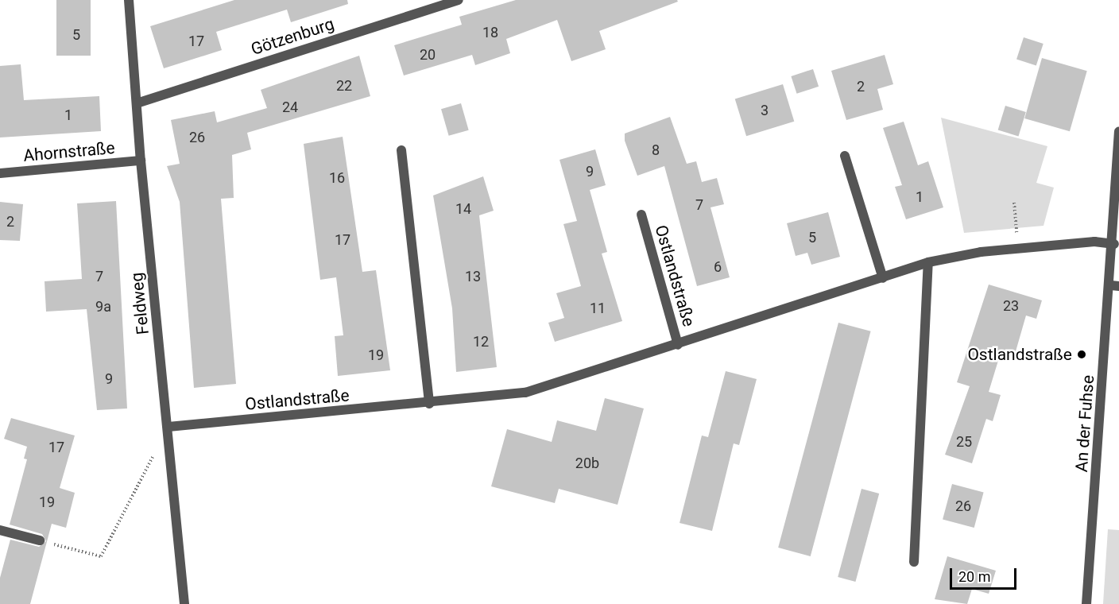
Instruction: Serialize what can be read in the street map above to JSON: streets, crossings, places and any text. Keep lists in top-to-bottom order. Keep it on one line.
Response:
{"streets":{"street":["Götzenburg","Ahornstraße","Ostlandstraße","Feldweg","An der Fuhse"]},"crossings":[["Götzenburg","Feldweg"],["Ahornstraße","Feldweg"],["Ostlandstraße","Feldweg"],["Ostlandstraße","An der Fuhse"]],"places":["Ostlandstraße"],"house_numbers":["18","5","17","20","22","2","24","3","1","26","8","9","16","1","7","14","2","5","17","6","7","13","23","9a","11","12","19","9","25","17","20b","19","26"],"scale_bar":"20 m"}
